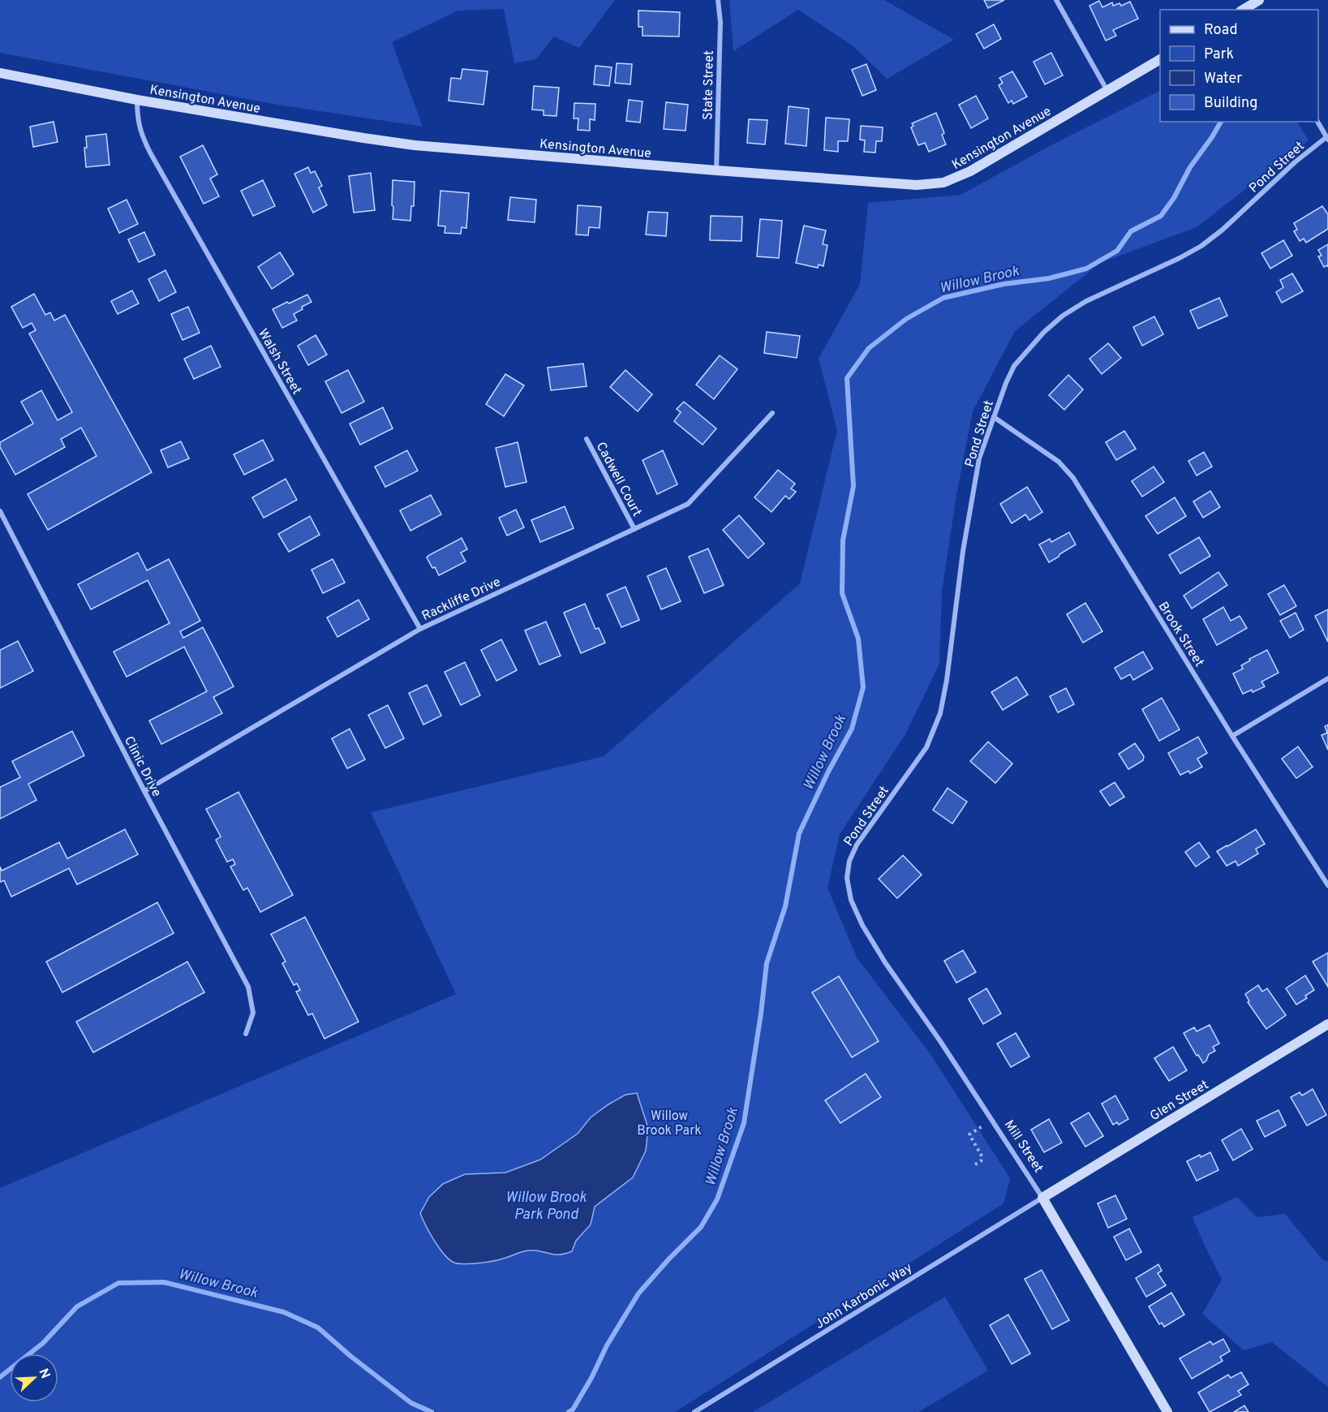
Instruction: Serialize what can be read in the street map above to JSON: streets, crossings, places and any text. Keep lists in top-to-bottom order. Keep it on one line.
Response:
{"streets":{"main road":["Kensington Avenue","Glen Street","Mill Street"],"street":["State Street","Pond Street","Walsh Street","Cadwell Court","Rackliffe Drive","Brook Street","Clinic Drive","John Karbonic Way"]},"crossings":[["State Street","Kensington Avenue"],["Kensington Avenue","Walsh Street"],["Pond Street","Brook Street"],["Pond Street","Mill Street"],["Walsh Street","Rackliffe Drive"],["Cadwell Court","Rackliffe Drive"],["Rackliffe Drive","Clinic Drive"],["Glen Street","Mill Street"],["Glen Street","John Karbonic Way"],["Mill Street","John Karbonic Way"]],"water":["Willow Brook","Willow Brook Park Pond"],"parks":["Willow Brook Park"],"legend":["Road","Park","Water","Building"],"north":"top right"}
